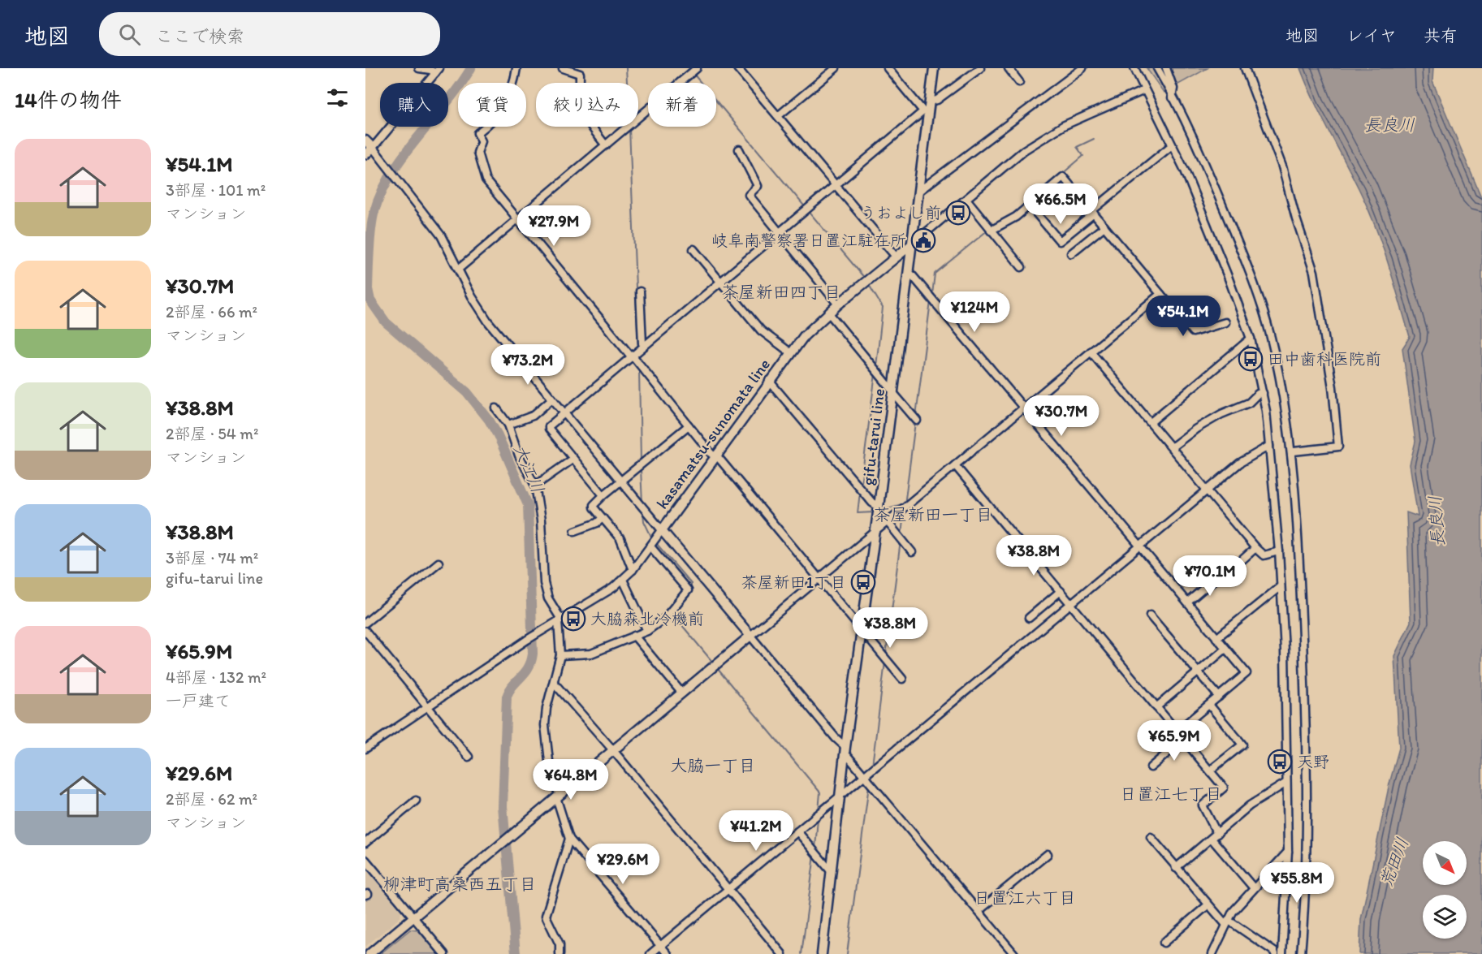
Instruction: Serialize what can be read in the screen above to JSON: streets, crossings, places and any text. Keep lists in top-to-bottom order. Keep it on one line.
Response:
{"streets":{"main road":["kasamatsu-sunomata line","gifu-tarui line"]},"crossings":[["kasamatsu-sunomata line","gifu-tarui line"]],"districts":["茶屋新田四丁目","茶屋新田一丁目","大脇一丁目","日置江七丁目","柳津町高桑西五丁目","日置江六丁目"],"water":["長良川","大江川","荒田川"],"places":{"bus stop":["うおよし前","田中歯科医院前","茶屋新田1丁目","大脇森北冷機前","天野"],"public building":["岐阜南警察署日置江駐在所"]},"north":"bottom right","page":{"header":"地図","search":"ここで検索","nav":["地図","レイヤ","共有"],"heading":"14件の物件","chip":["購入","賃貸","絞り込み","新着"],"list":[{"name":"¥54.1M","note":"3部屋 · 101 m² · マンション"},{"name":"¥30.7M","note":"2部屋 · 66 m² · マンション"},{"name":"¥38.8M","note":"2部屋 · 54 m² · マンション"},{"name":"¥38.8M","note":"3部屋 · 74 m² · gifu-tarui line"},{"name":"¥65.9M","note":"4部屋 · 132 m² · 一戸建て"},{"name":"¥29.6M","note":"2部屋 · 62 m² · マンション"}],"price":["¥66.5M","¥27.9M","¥124M","¥54.1M","¥73.2M","¥30.7M","¥38.8M","¥70.1M","¥38.8M","¥65.9M","¥64.8M","¥41.2M","¥29.6M","¥55.8M"]}}
